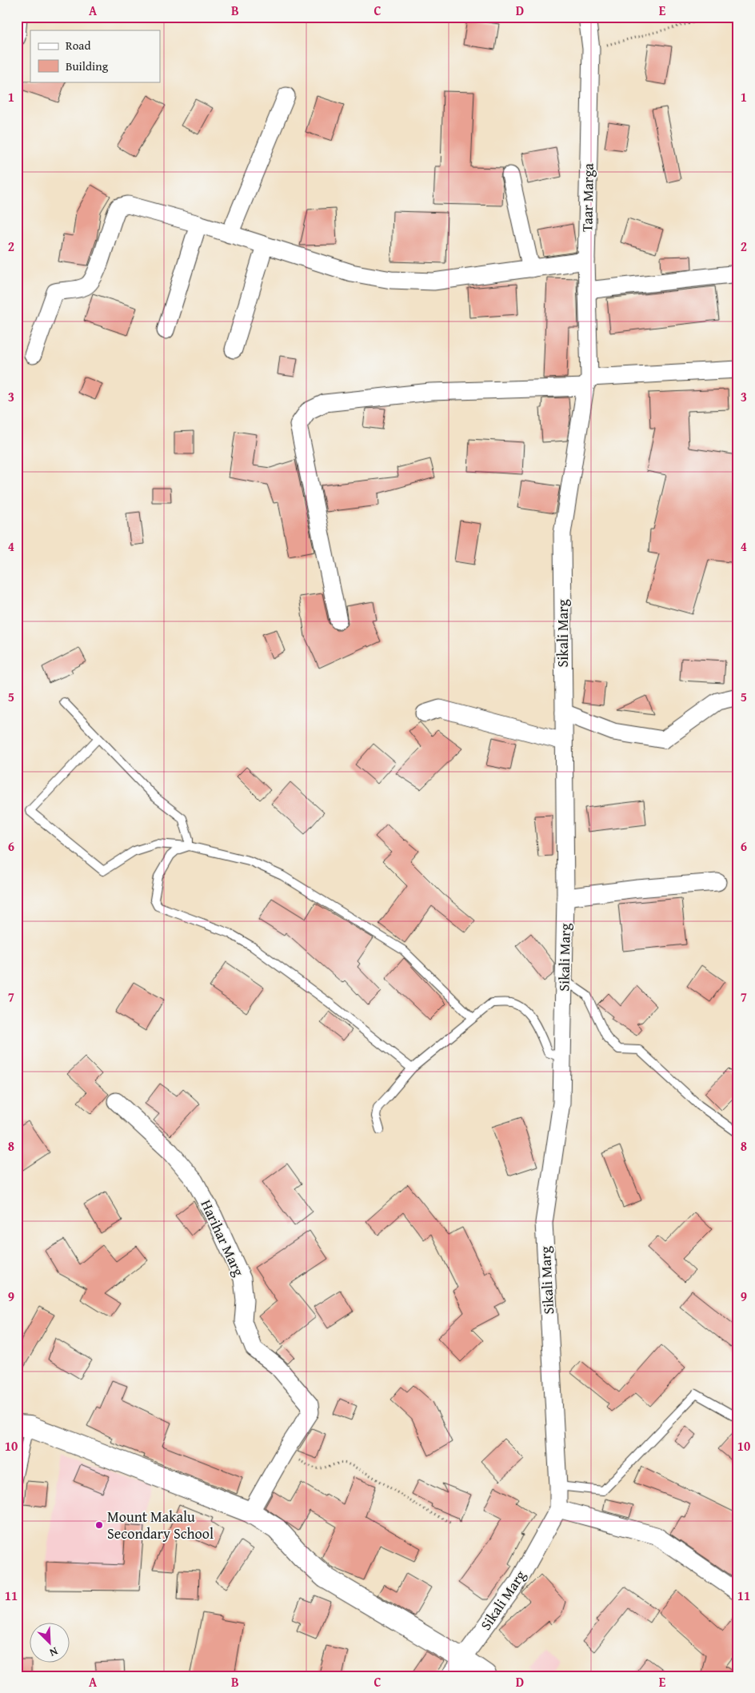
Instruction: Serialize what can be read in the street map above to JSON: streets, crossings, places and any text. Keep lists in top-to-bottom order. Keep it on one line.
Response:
{"streets":{"street":["Taar Marga","Sikali Marg","Harihar Marg"]},"crossings":[["Taar Marga","Sikali Marg"]],"places":["Mount Makalu Secondary School"],"legend":["Road","Building"],"north":"bottom right","grid":{"columns":["A","B","C","D","E"],"rows":["1","2","3","4","5","6","7","8","9","10","11"]}}
